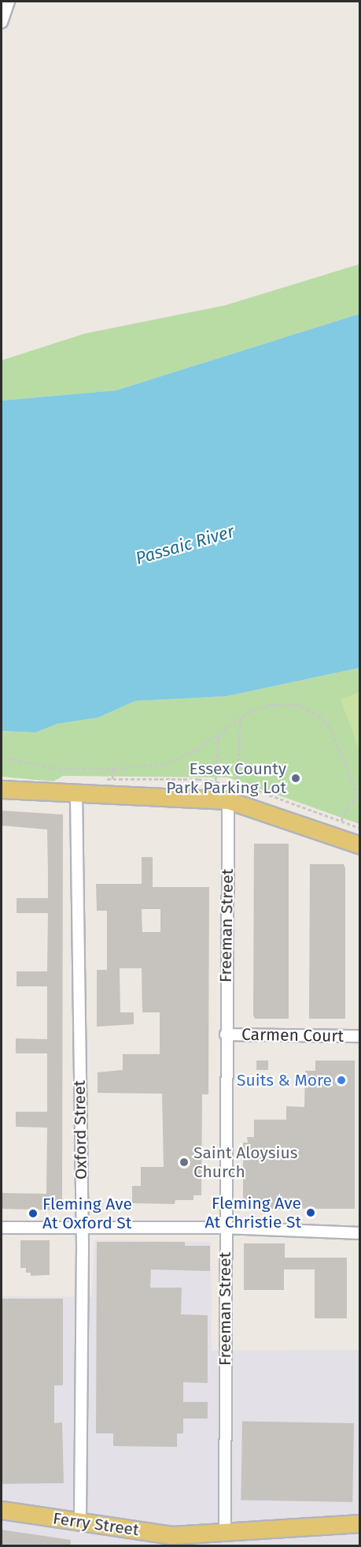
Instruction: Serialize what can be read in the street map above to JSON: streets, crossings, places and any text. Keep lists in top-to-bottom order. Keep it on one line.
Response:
{"streets":{"main road":["Ferry Street"],"street":["Freeman Street","Carmen Court","Oxford Street"]},"crossings":[["Freeman Street","Carmen Court"],["Freeman Street","Ferry Street"],["Oxford Street","Ferry Street"]],"water":["Passaic River"],"places":["Essex County Park Parking Lot","Suits & More","Saint Aloysius Church","Fleming Ave At Christie St","Fleming Ave At Oxford St"]}
